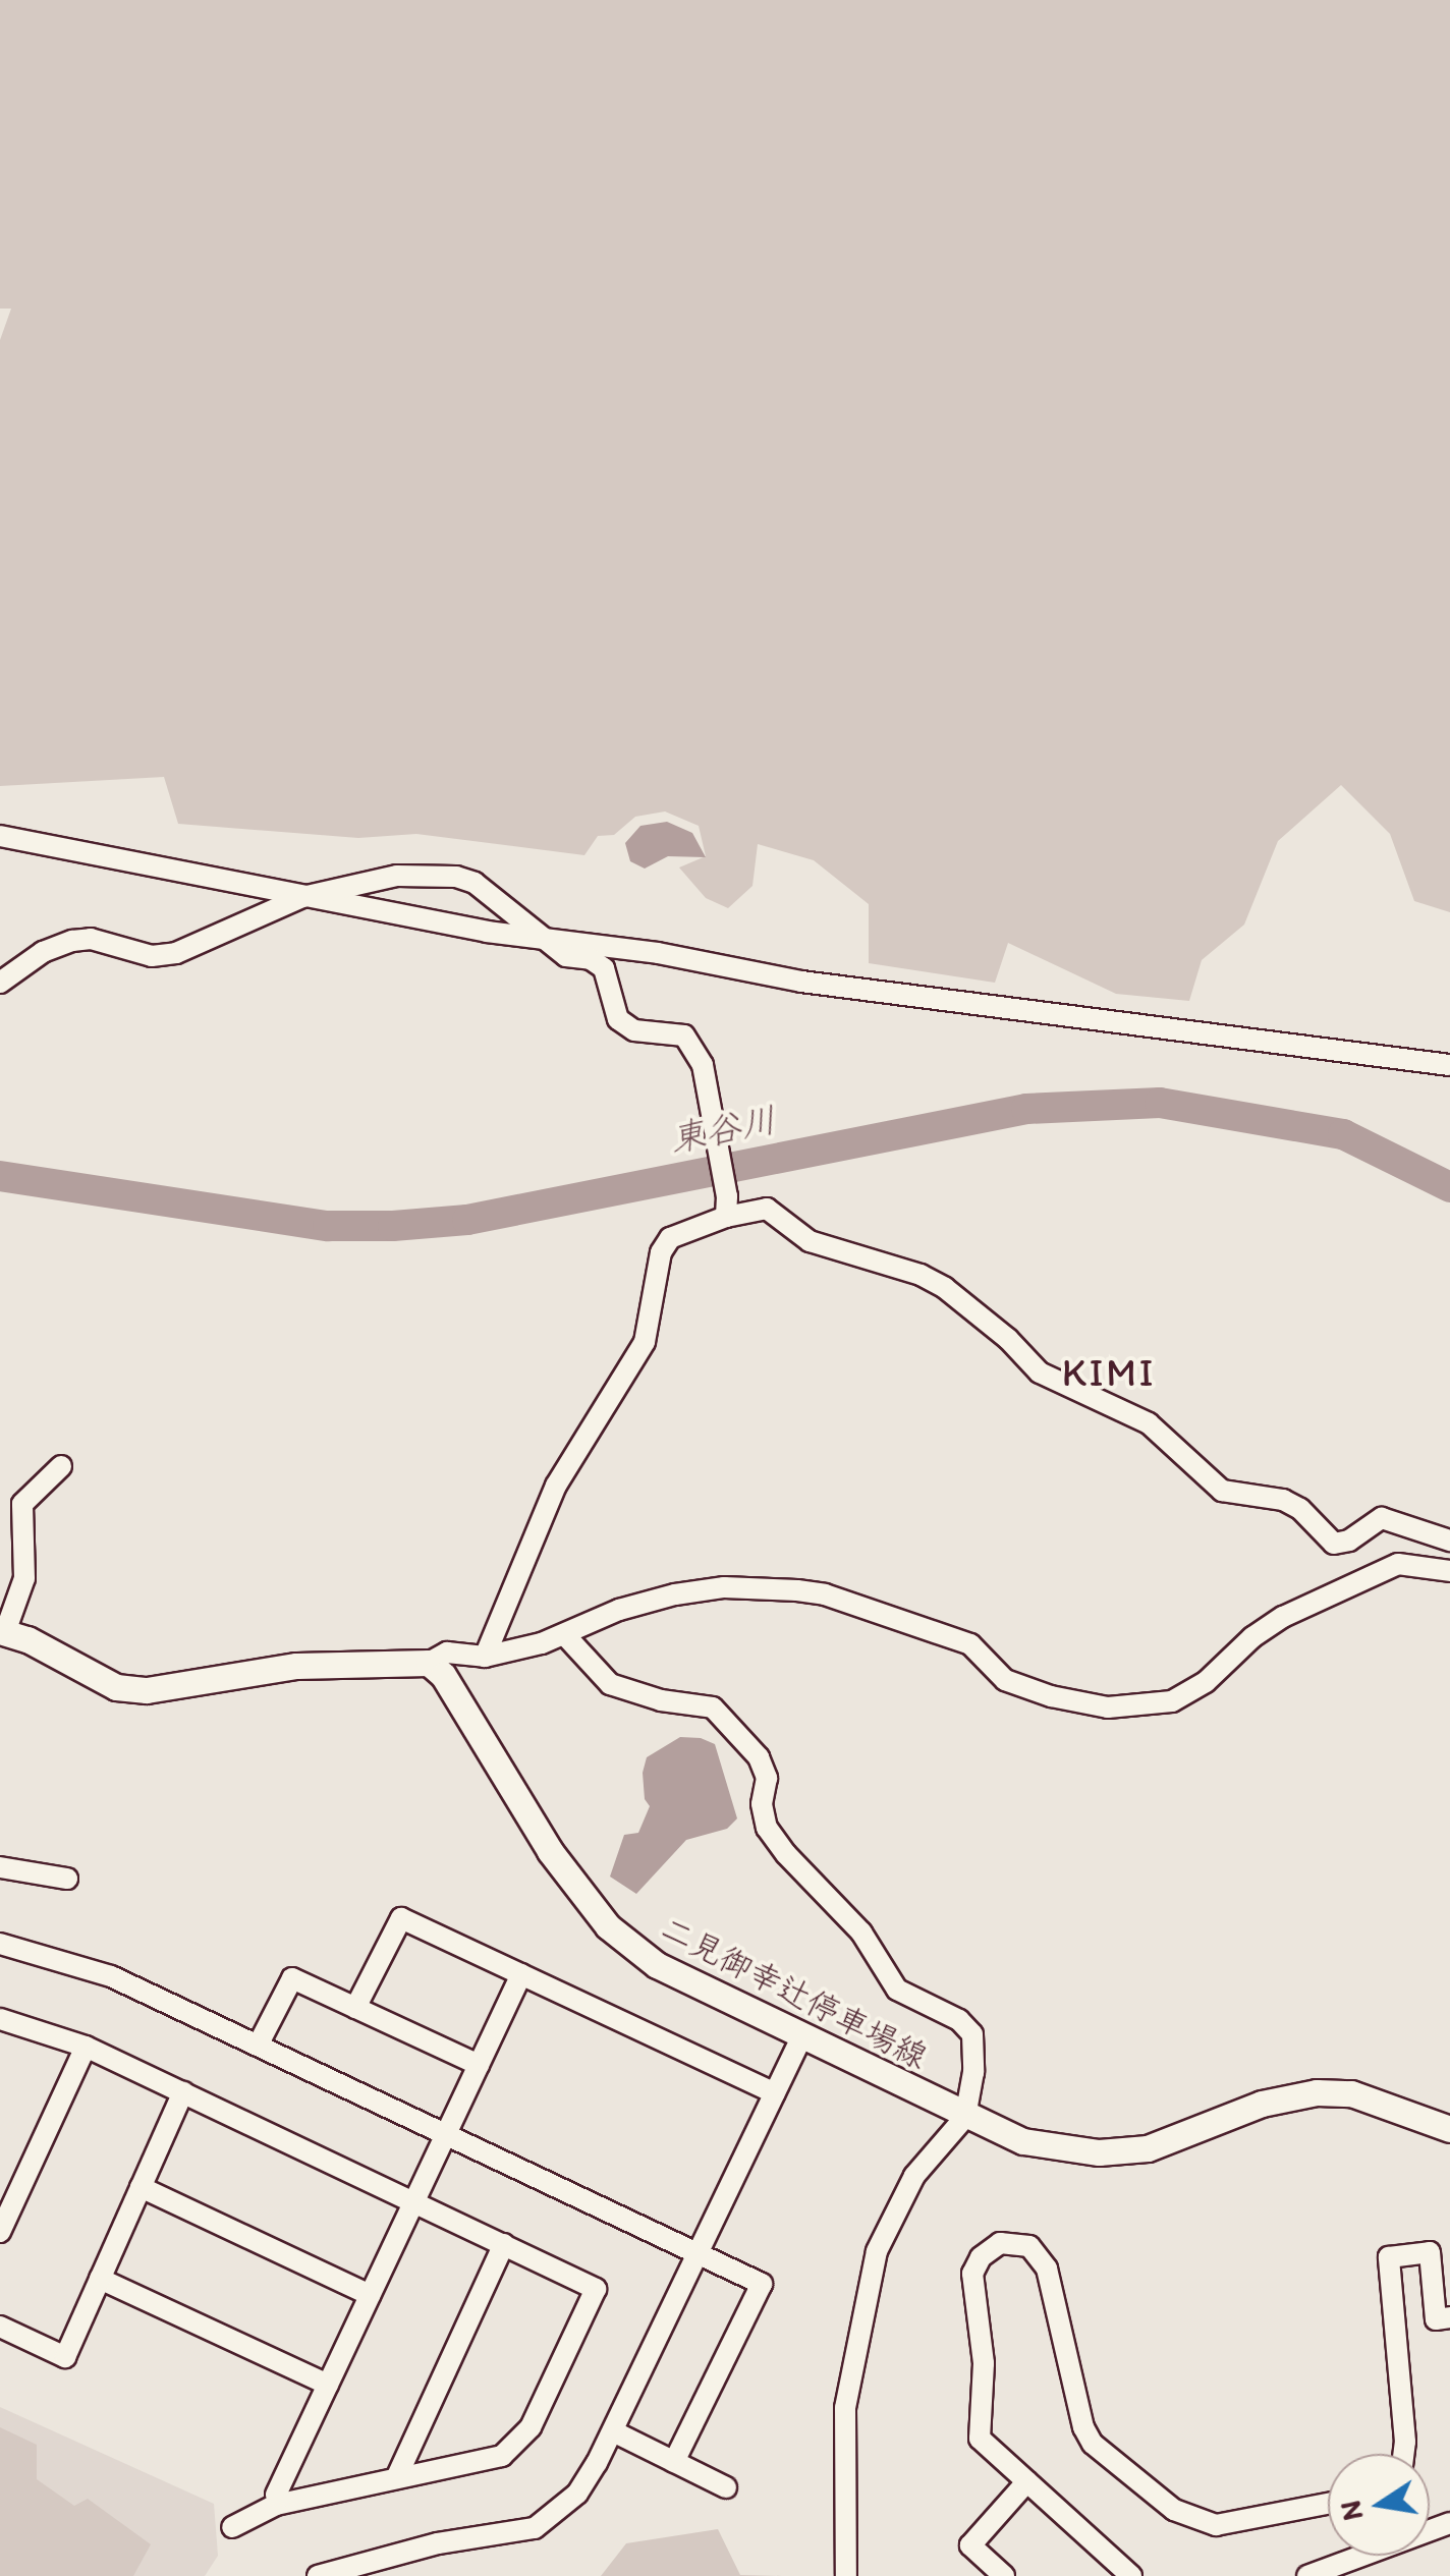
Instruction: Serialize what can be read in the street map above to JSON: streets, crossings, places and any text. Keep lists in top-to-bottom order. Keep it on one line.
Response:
{"streets":{"main road":["二見御幸辻停車場線"]},"districts":["KIMI"],"water":["東谷川"],"north":"left"}
